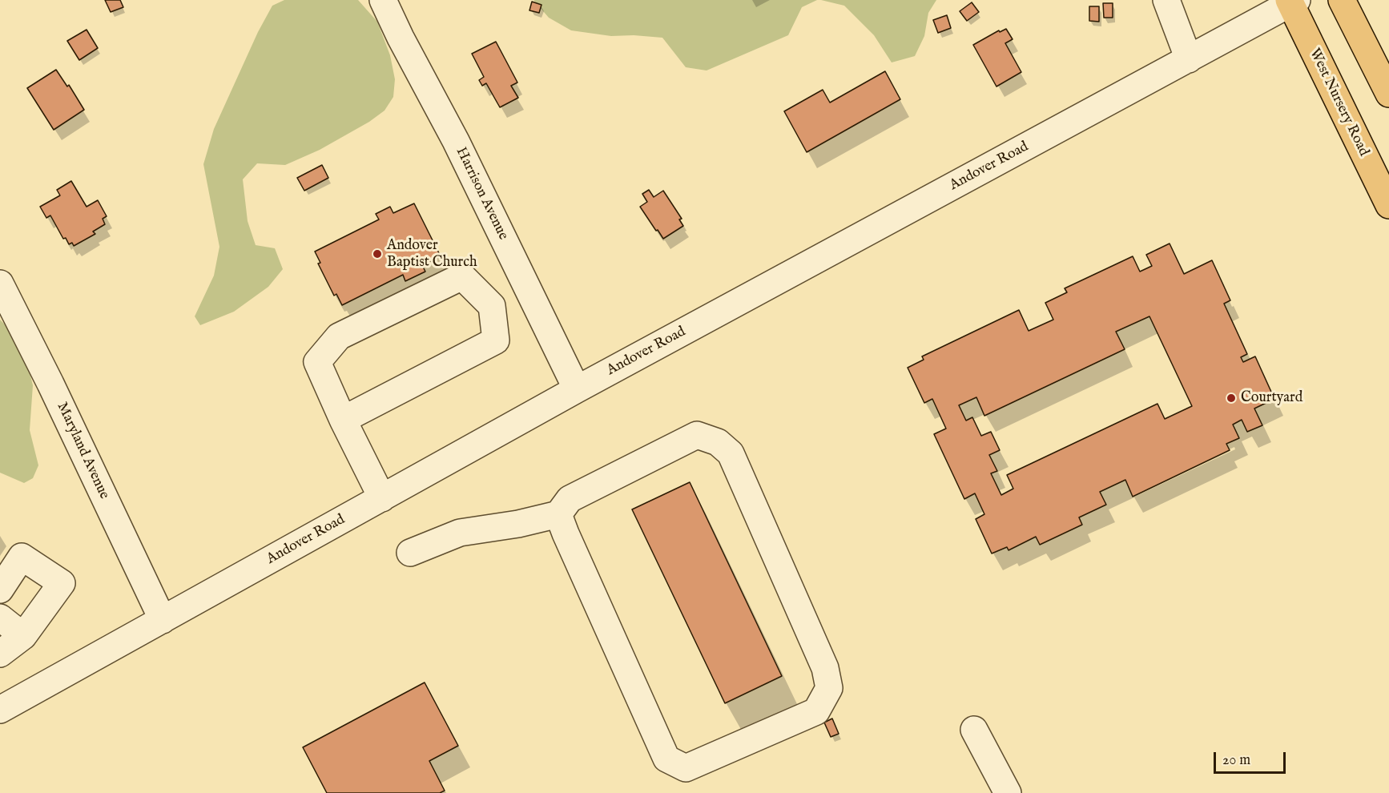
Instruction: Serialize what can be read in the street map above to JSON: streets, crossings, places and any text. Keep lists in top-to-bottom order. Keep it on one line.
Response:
{"streets":{"main road":["West Nursery Road"],"street":["Andover Road","Harrison Avenue","Maryland Avenue"]},"crossings":[["West Nursery Road","Andover Road"],["Andover Road","Harrison Avenue"],["Andover Road","Maryland Avenue"]],"places":["Andover Baptist Church","Courtyard"],"scale_bar":"20 m"}
